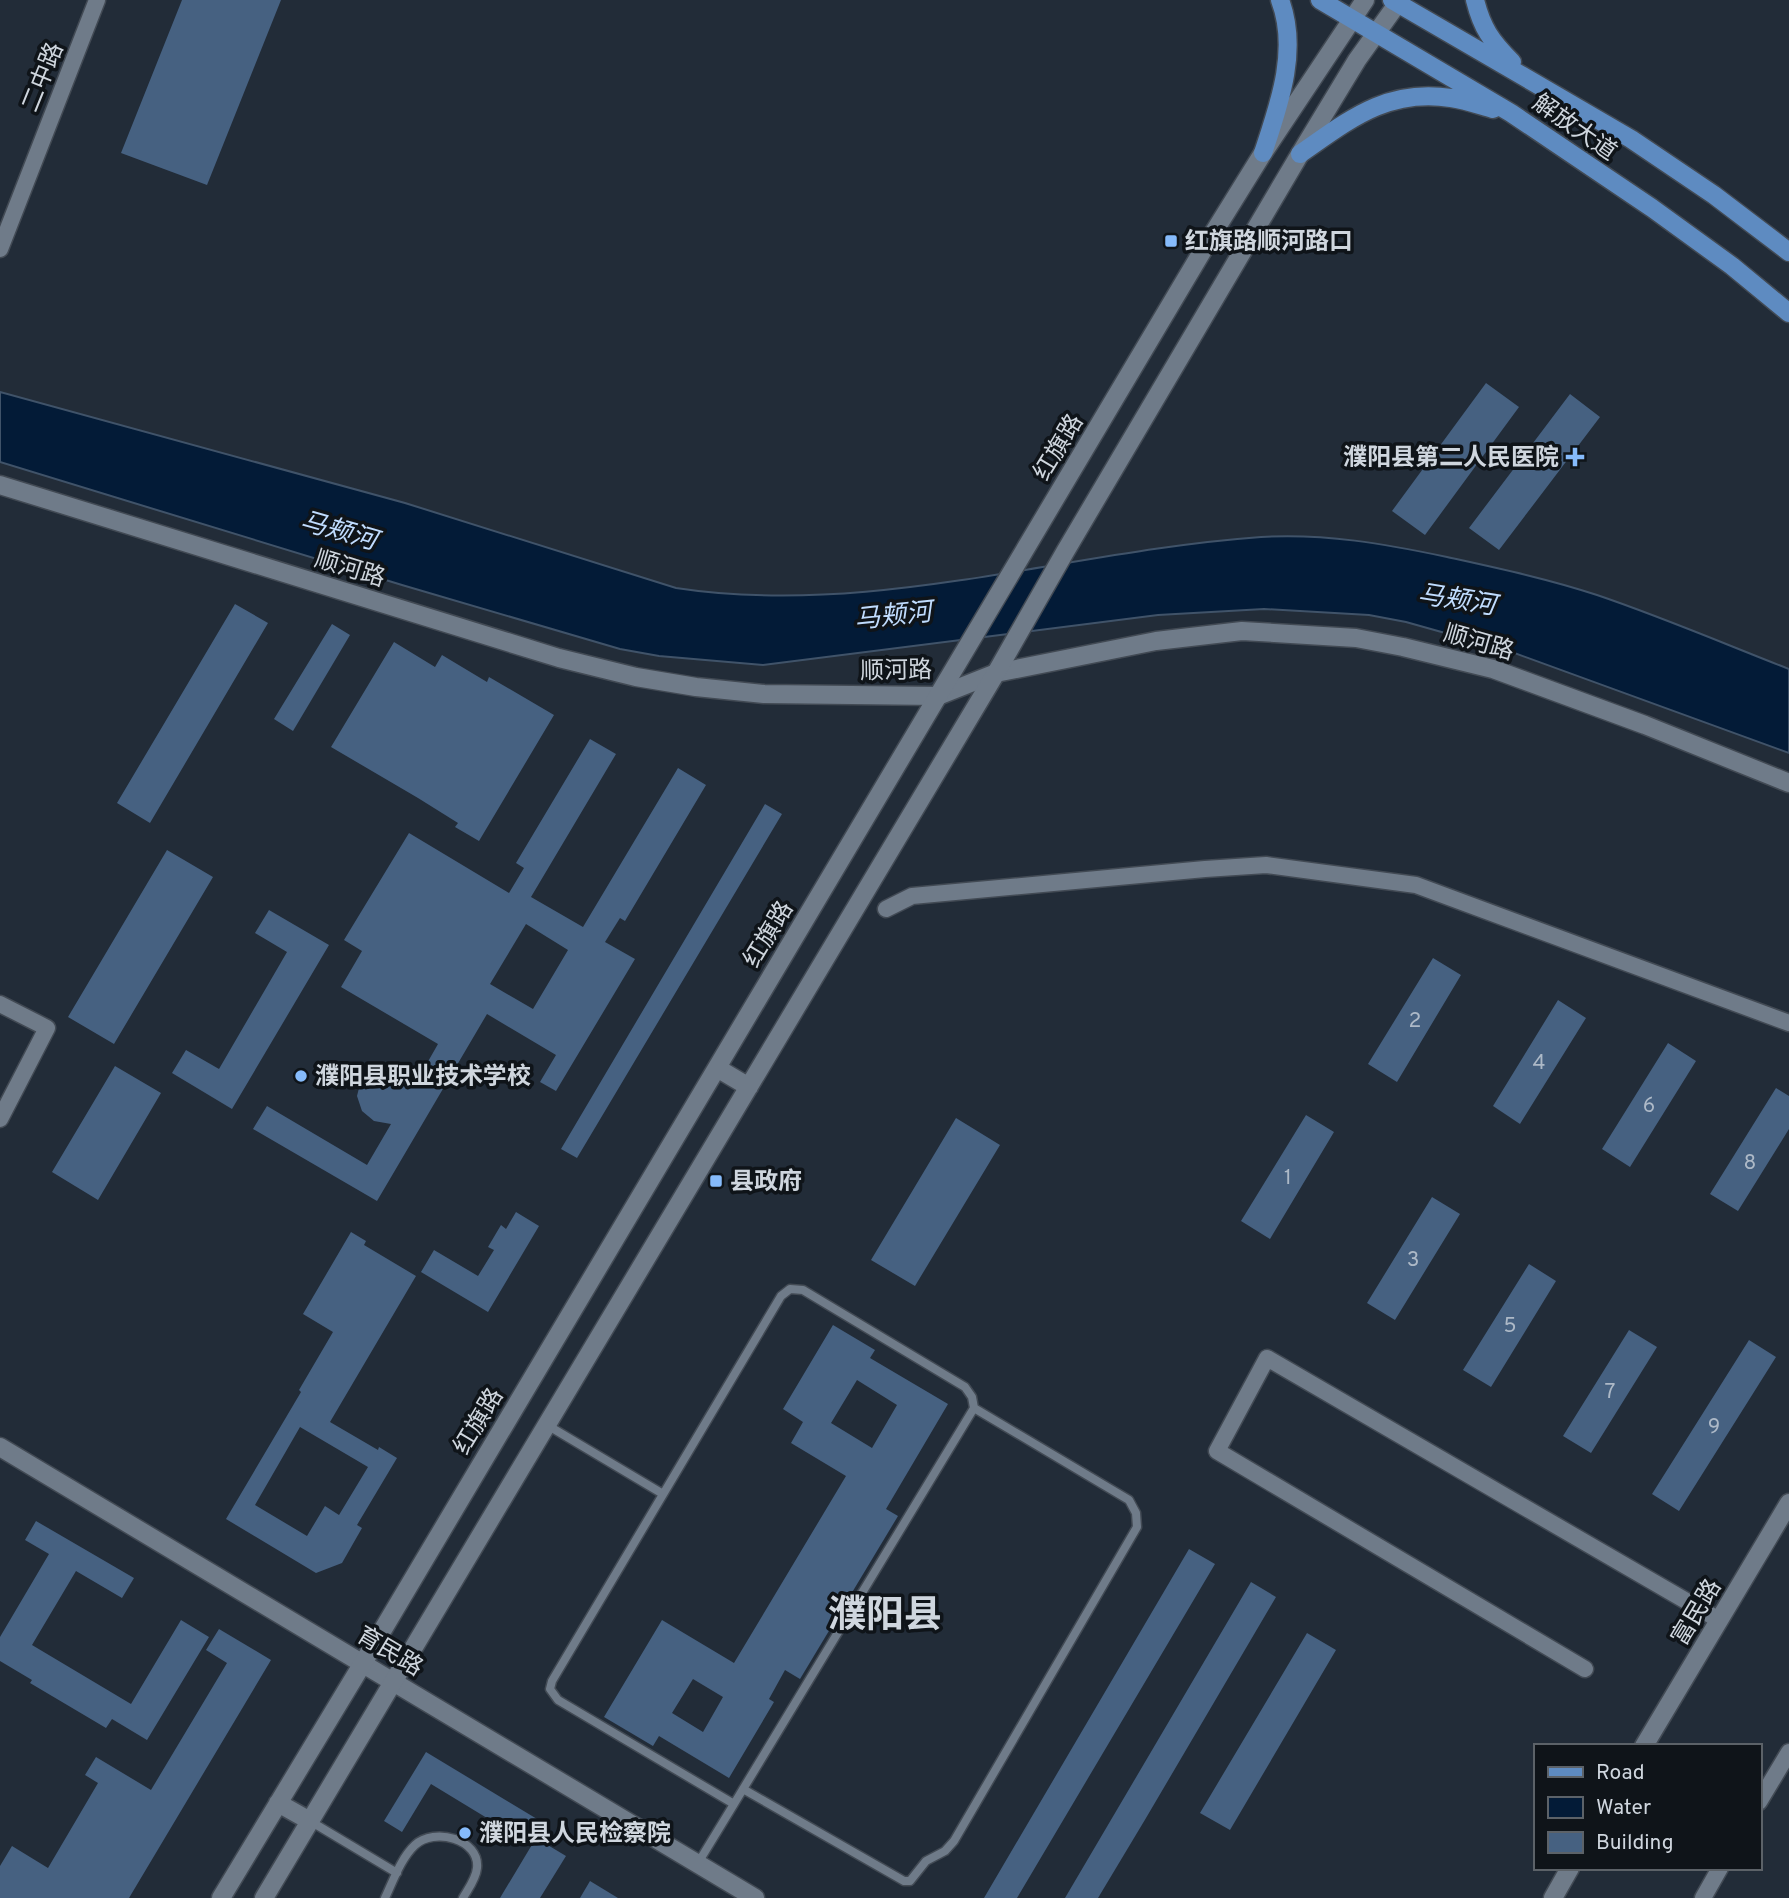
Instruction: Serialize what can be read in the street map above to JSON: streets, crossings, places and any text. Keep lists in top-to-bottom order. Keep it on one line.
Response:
{"streets":{"main road":["解放大道","红旗路","顺河路","富民路","育民路"],"street":["二中路"]},"crossings":[["解放大道","红旗路"],["红旗路","顺河路"],["红旗路","育民路"]],"districts":["濮阳县"],"water":["马颊河"],"places":{"transit":["红旗路顺河路口","县政府"],"health":["濮阳县第二人民医院"],"other":["濮阳县职业技术学校","濮阳县人民检察院"]},"house_numbers":["2","4","6","8","1","3","5","7","9"],"legend":["Road","Water","Building"]}
